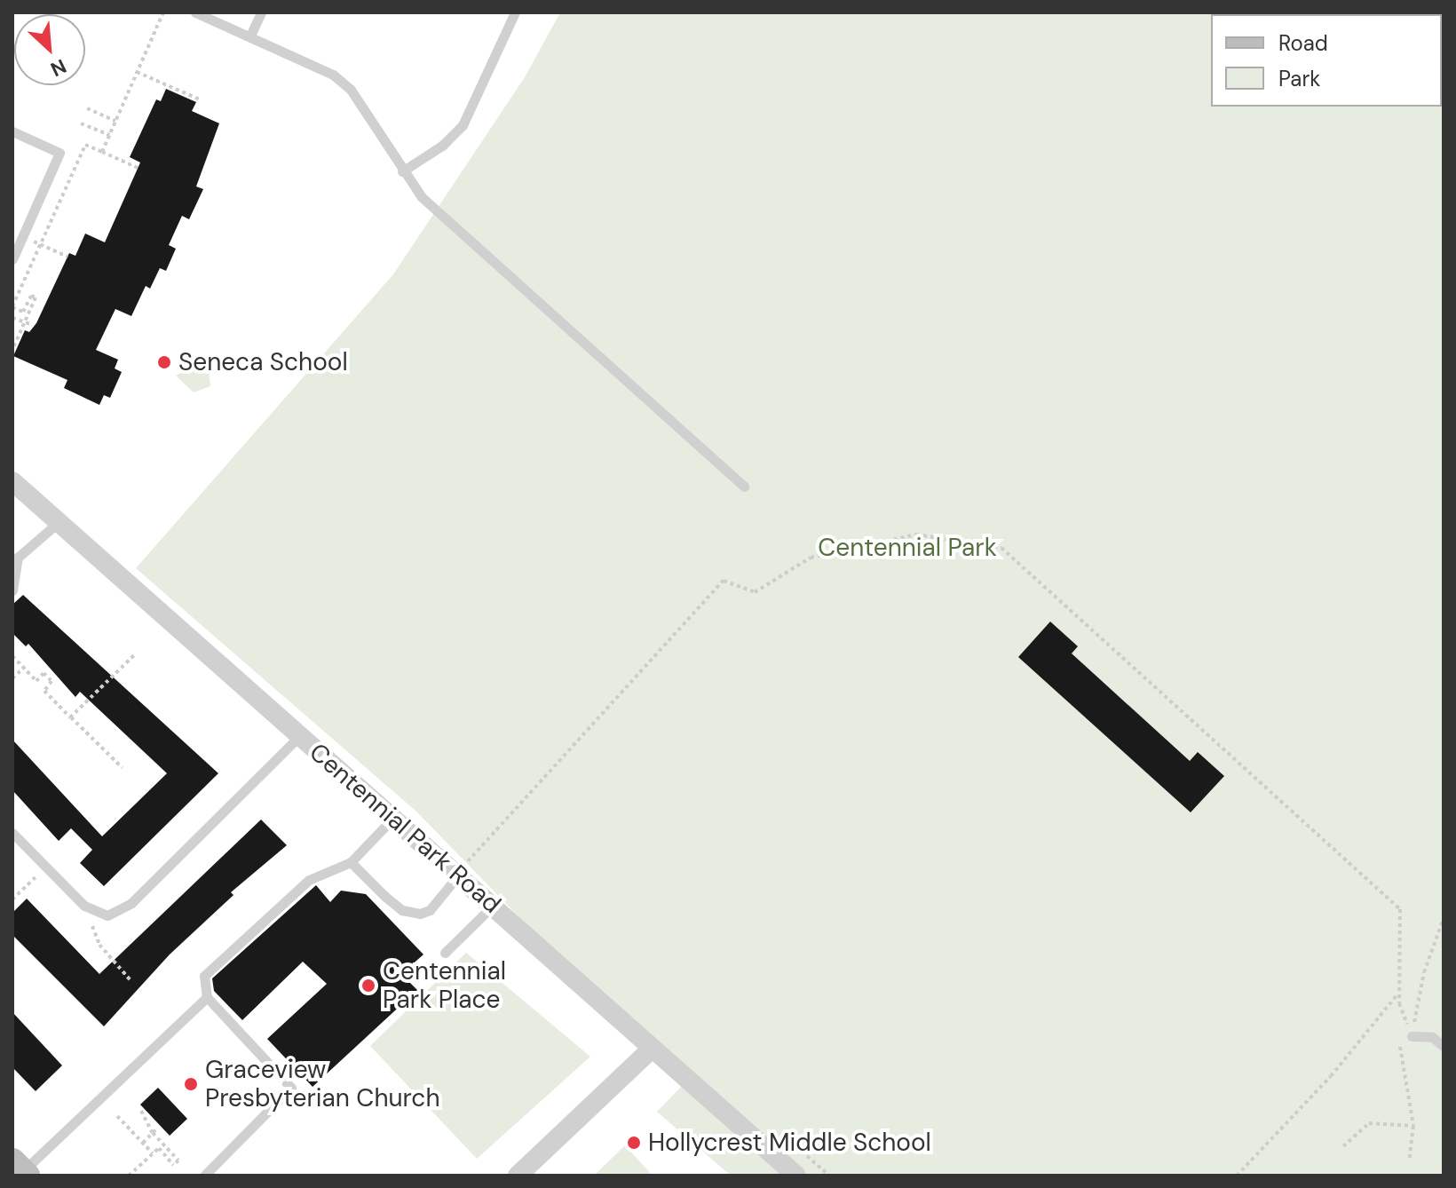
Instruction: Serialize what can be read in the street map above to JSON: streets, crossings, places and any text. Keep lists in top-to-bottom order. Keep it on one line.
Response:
{"streets":{"street":["Centennial Park Road"]},"parks":["Centennial Park"],"places":["Seneca School","Centennial Park Place","Graceview Presbyterian Church","Hollycrest Middle School"],"legend":["Road","Park"],"north":"bottom right"}
